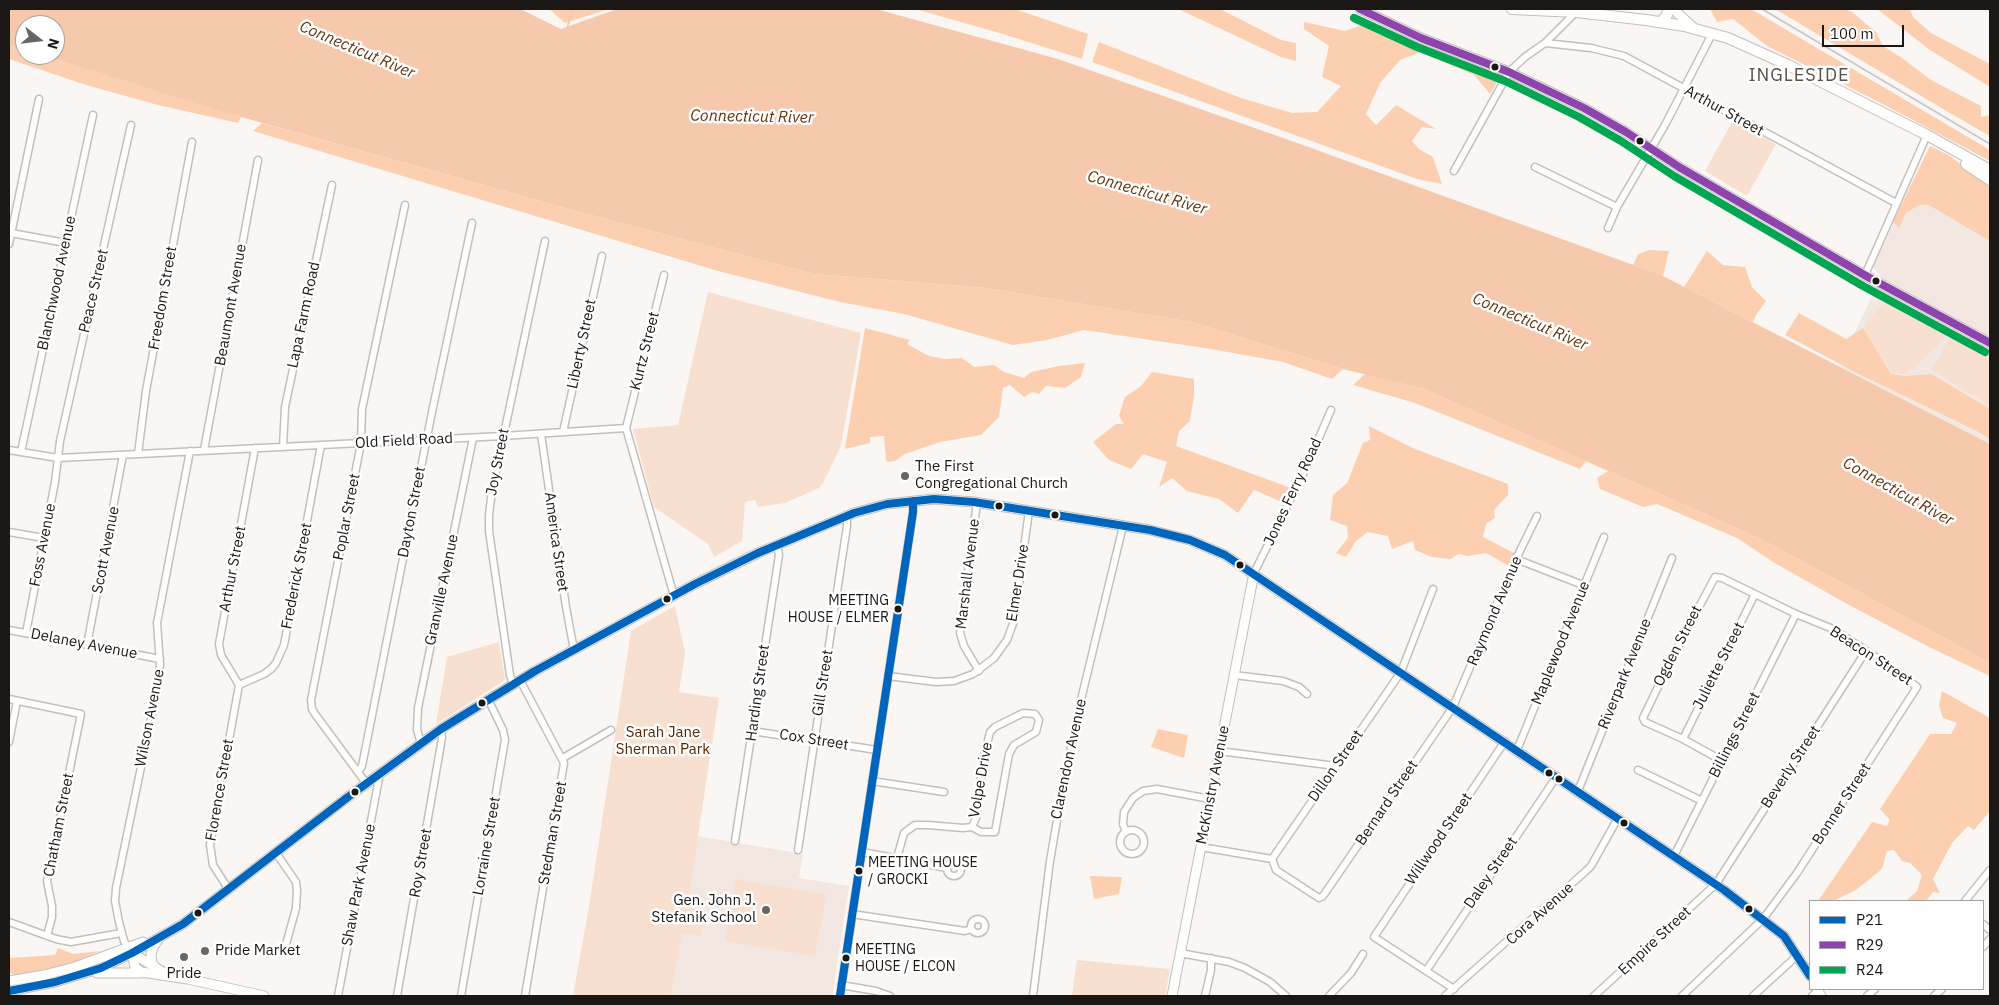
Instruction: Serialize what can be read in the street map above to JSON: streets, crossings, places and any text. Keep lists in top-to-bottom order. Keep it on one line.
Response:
{"streets":{"main road":["McKinstry Avenue"],"street":["Arthur Street","Blanchwood Avenue","Peace Street","Freedom Street","Beaumont Avenue","Lapa Farm Road","Liberty Street","Kurtz Street","Old Field Road","Joy Street","Jones Ferry Road","Dayton Street","Poplar Street","America Street","Foss Avenue","Scott Avenue","Marshall Avenue","Frederick Street","Elmer Drive","Granville Avenue","Raymond Avenue","Maplewood Avenue","Delaney Avenue","Ogden Street","Beacon Street","Juliette Street","Riverpark Avenue","Gill Street","Harding Street","Wilson Avenue","Billings Street","Cox Street","Clarendon Avenue","Dillon Street","Beverly Street","Volpe Drive","Florence Street","Bernard Street","Bonner Street","Chatham Street","Stedman Street","Willwood Street","Lorraine Street","Roy Street","Daley Street","Shaw Park Avenue","Cora Avenue","Empire Street"]},"crossings":[["Arthur Street","Old Field Road"],["Arthur Street","Frederick Street"],["Arthur Street","Florence Street"],["Blanchwood Avenue","Old Field Road"],["Peace Street","Old Field Road"],["Peace Street","Foss Avenue"],["Freedom Street","Old Field Road"],["Beaumont Avenue","Old Field Road"],["Lapa Farm Road","Old Field Road"],["Liberty Street","Old Field Road"],["Kurtz Street","Old Field Road"],["Old Field Road","Joy Street"],["Old Field Road","Dayton Street"],["Old Field Road","Poplar Street"],["Old Field Road","America Street"],["Old Field Road","Foss Avenue"],["Old Field Road","Scott Avenue"],["Old Field Road","Frederick Street"],["Old Field Road","Granville Avenue"],["Old Field Road","Wilson Avenue"],["Jones Ferry Road","McKinstry Avenue"],["Dayton Street","Poplar Street"],["Foss Avenue","Delaney Avenue"],["Scott Avenue","Delaney Avenue"],["Marshall Avenue","Elmer Drive"],["Frederick Street","Florence Street"],["Raymond Avenue","Bernard Street"],["Delaney Avenue","Wilson Avenue"],["Ogden Street","Beacon Street"],["Ogden Street","Juliette Street"],["Beacon Street","Juliette Street"],["Beacon Street","Billings Street"],["Beacon Street","Beverly Street"],["Beacon Street","Bonner Street"],["Gill Street","Cox Street"],["Harding Street","Cox Street"],["Dillon Street","Bernard Street"],["Beverly Street","Empire Street"],["Willwood Street","Daley Street"]],"districts":["INGLESIDE"],"water":["Connecticut River"],"parks":["Sarah Jane Sherman Park"],"places":["The First Congregational Church","MEETING HOUSE / ELMER","MEETING HOUSE / GROCKI","Gen. John J. Stefanik School","Pride Market","Pride","MEETING HOUSE / ELCON"],"lines":["transit line R29","transit line R24","transit line P21"],"legend":["P21","R29","R24"],"scale_bar":"100 m","north":"right"}
